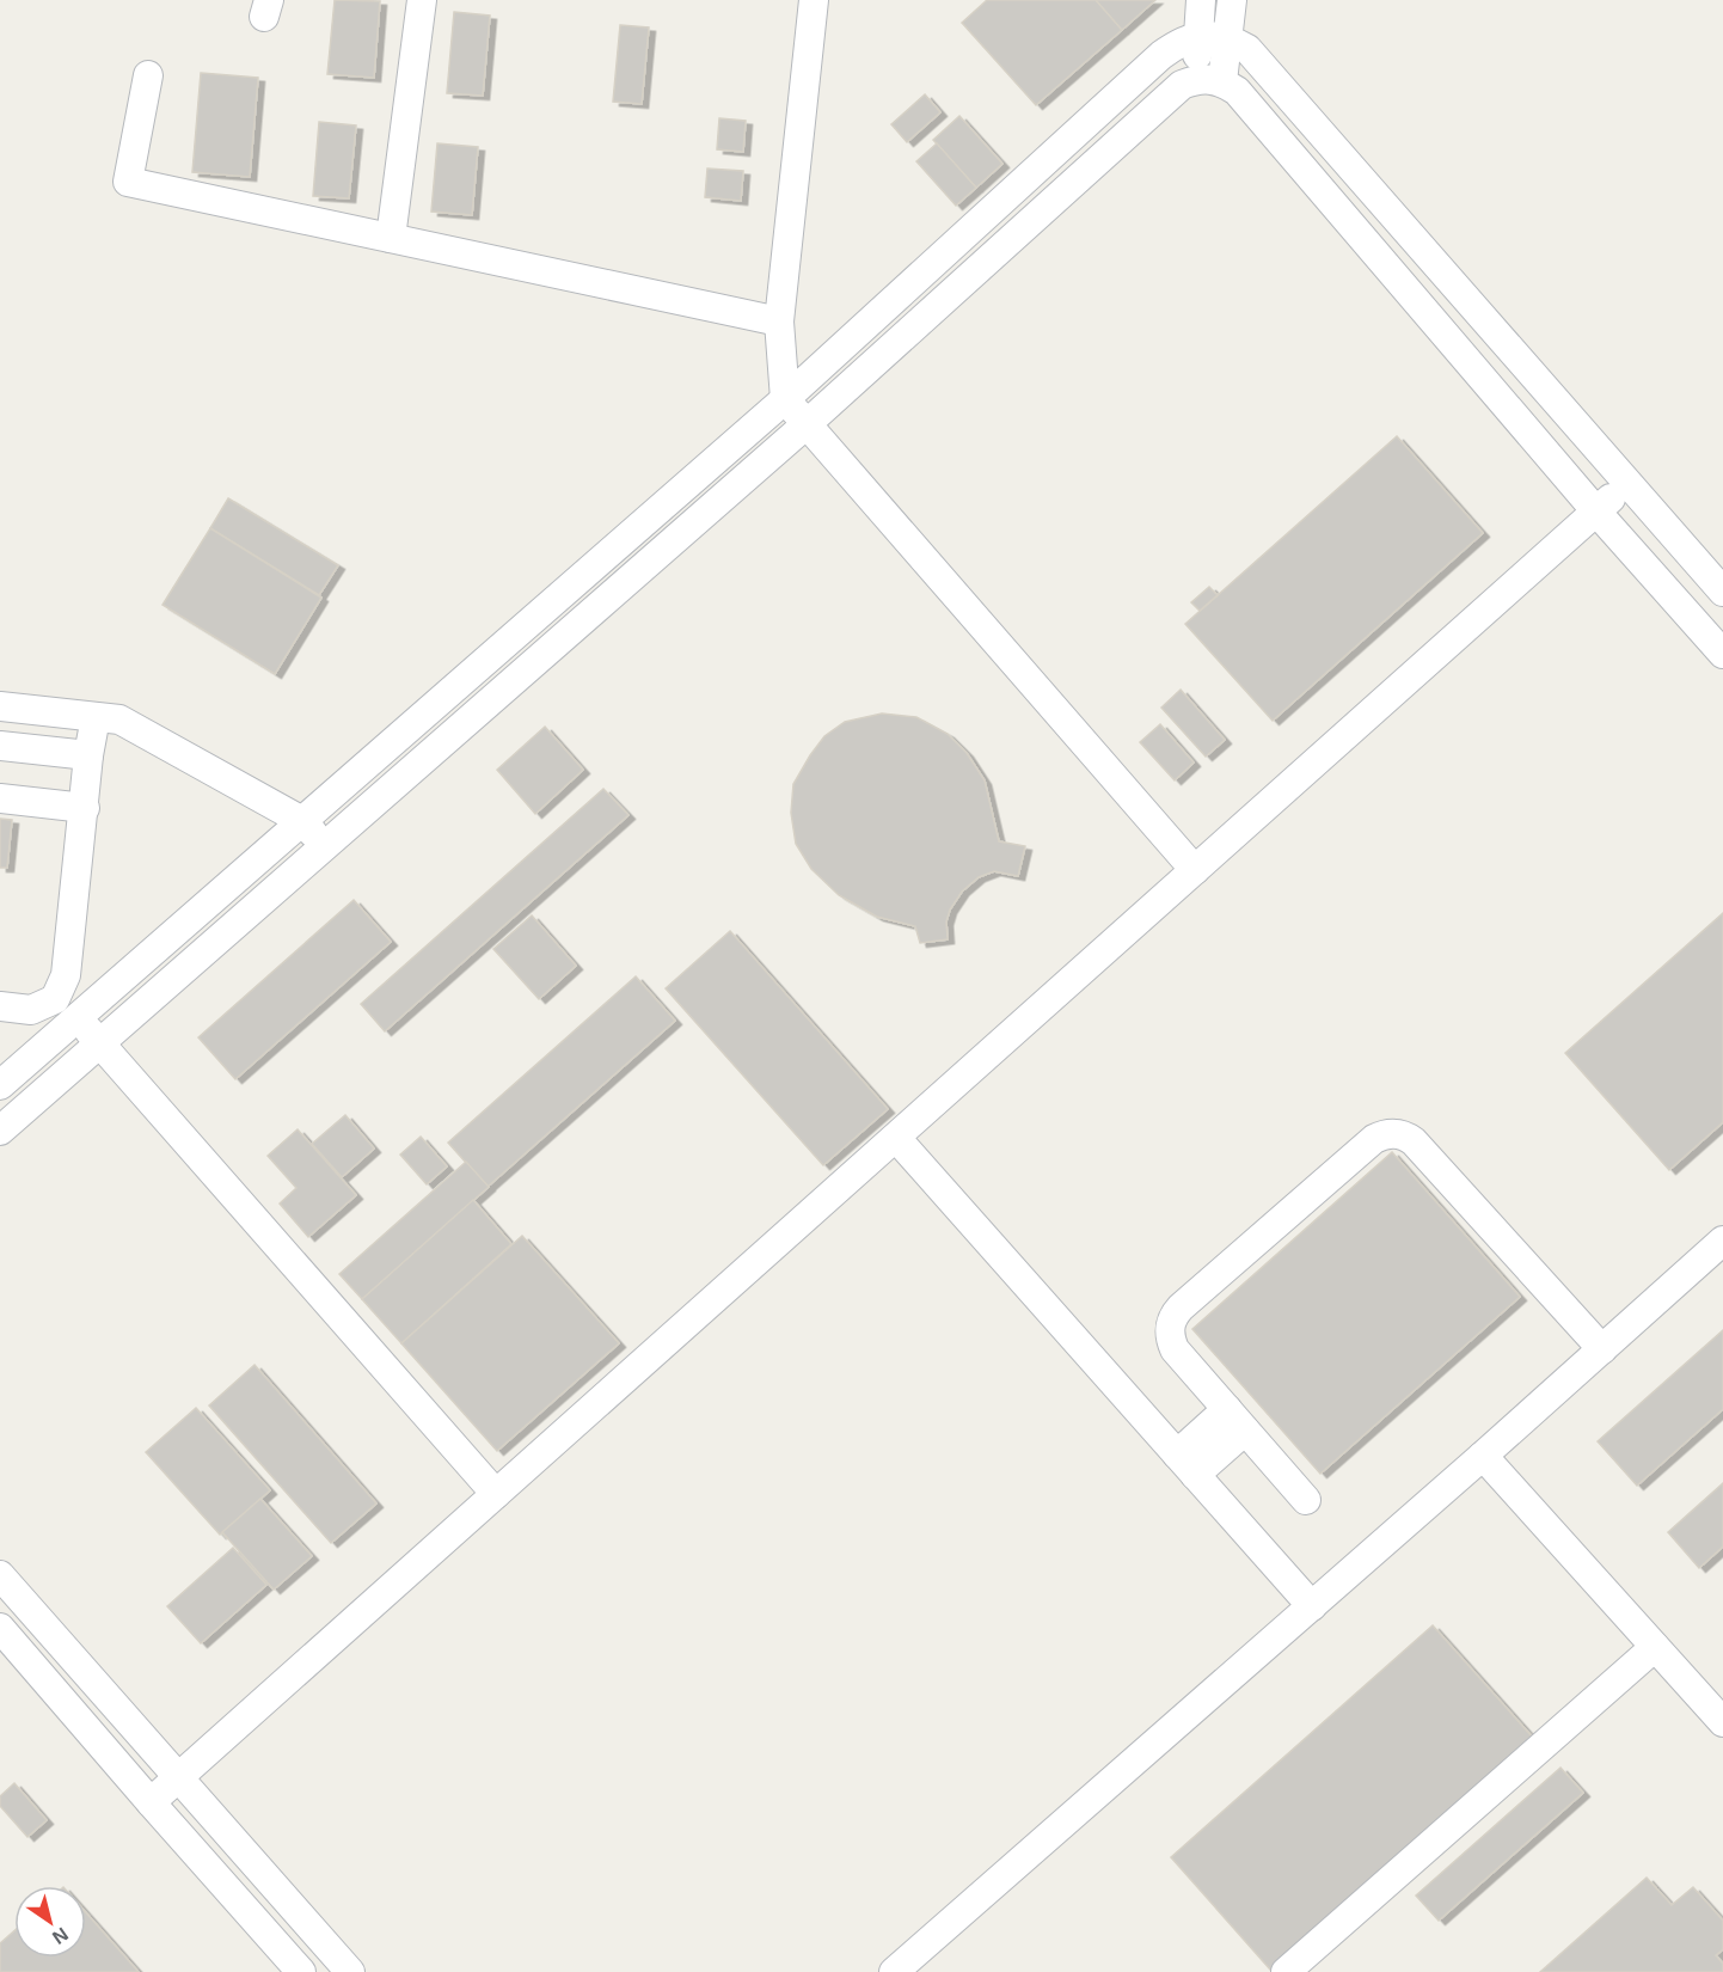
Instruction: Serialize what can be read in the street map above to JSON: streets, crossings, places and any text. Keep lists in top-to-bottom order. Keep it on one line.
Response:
{"north":"bottom right"}
